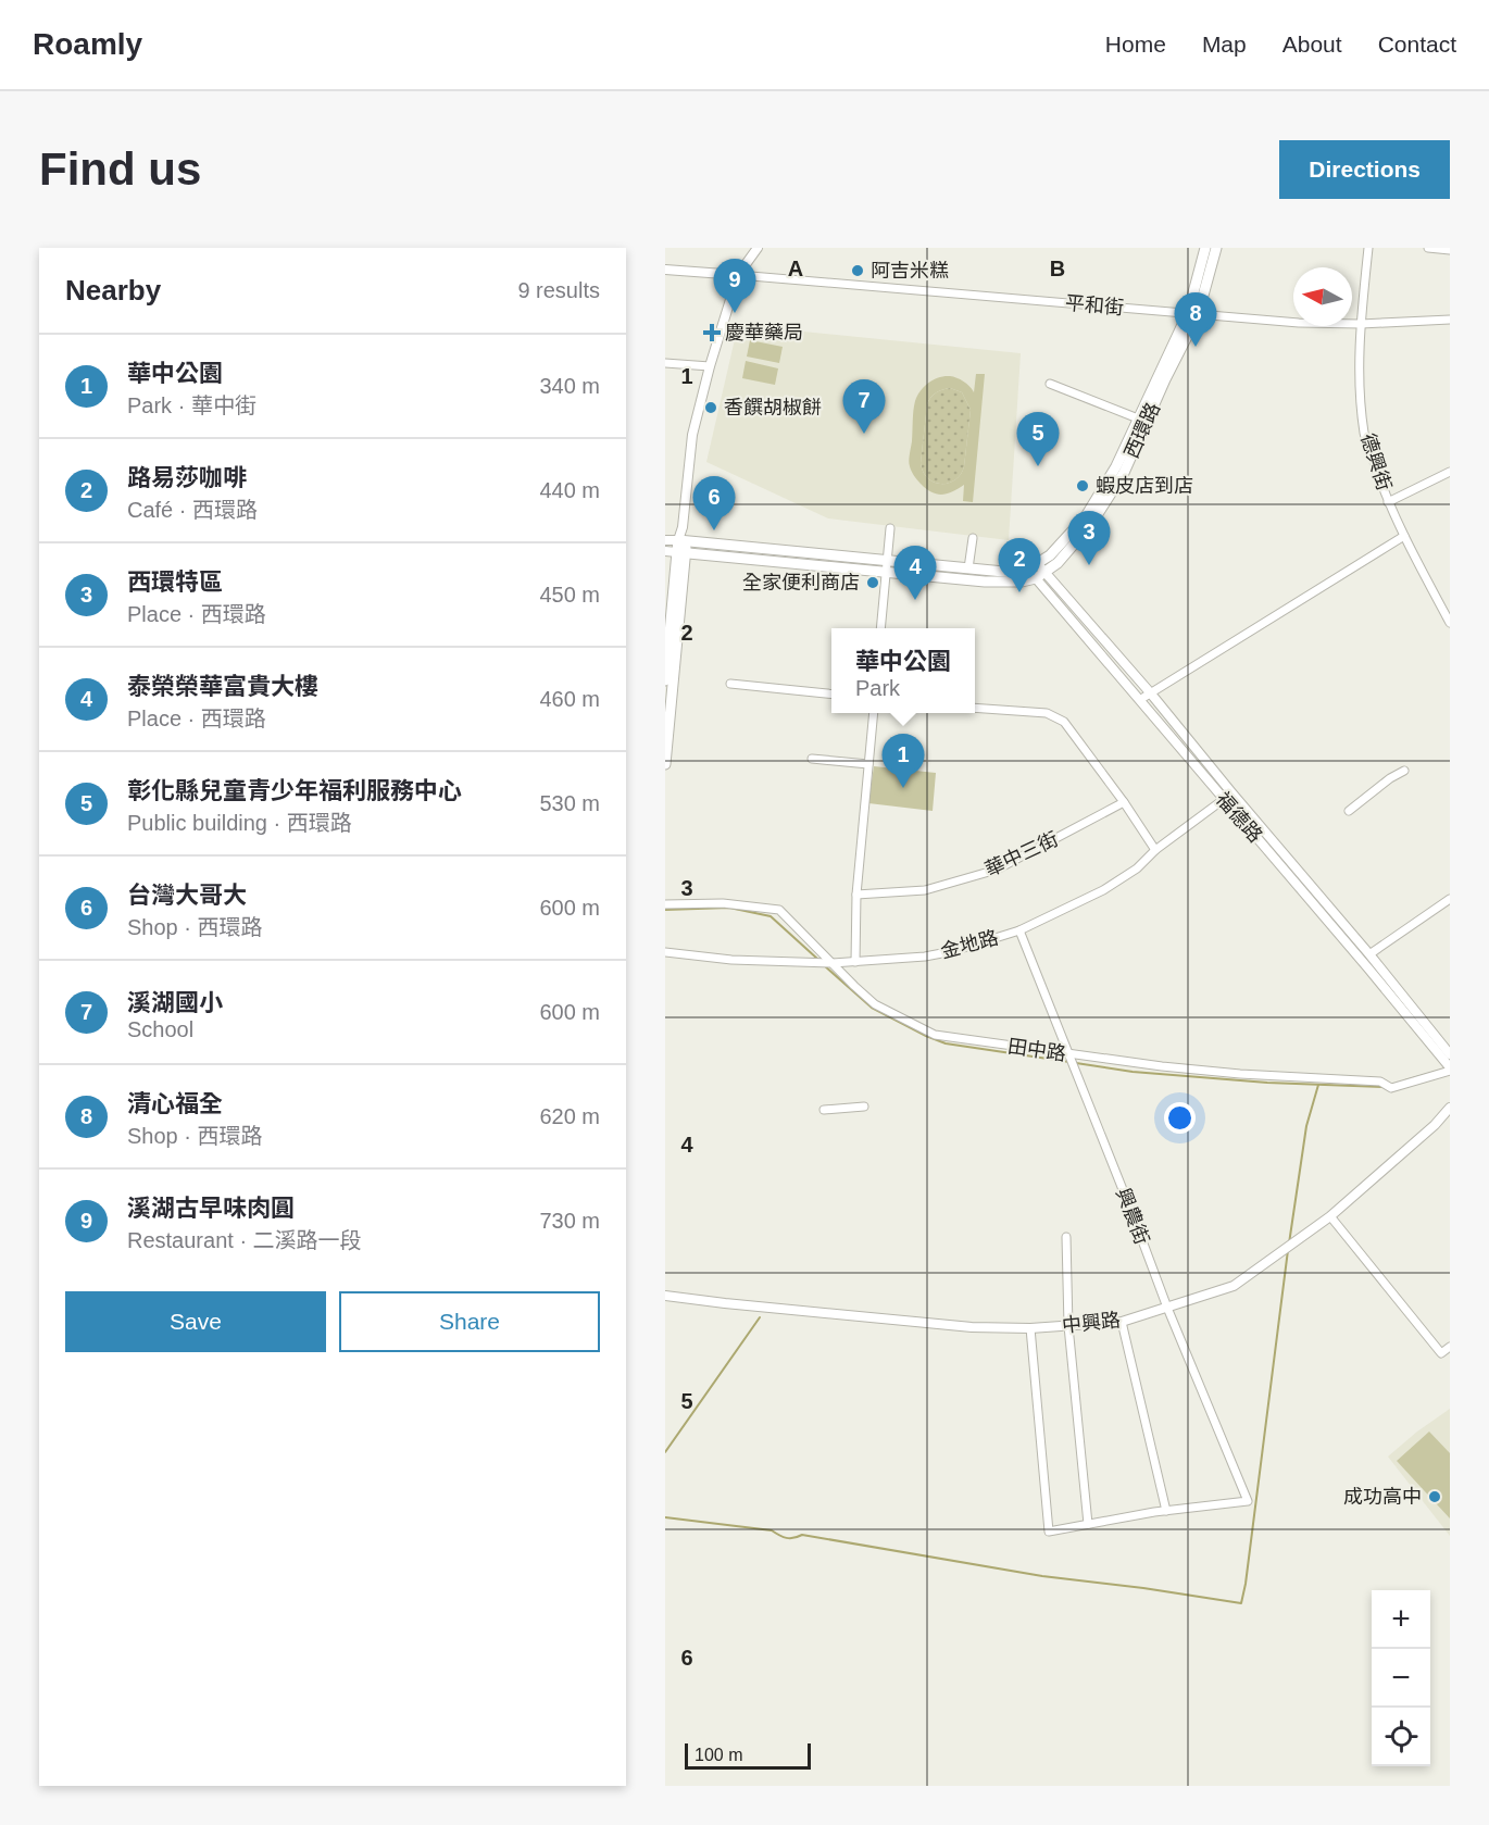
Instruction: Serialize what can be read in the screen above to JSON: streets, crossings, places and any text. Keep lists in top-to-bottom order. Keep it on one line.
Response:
{"streets":{"main road":["西環路"],"street":["平和街","德興街","福德路","華中三街","金地路","田中路","興農街","中興路"]},"crossings":[["平和街","西環路"],["平和街","德興街"],["西環路","福德路"],["福德路","金地路"],["福德路","田中路"],["金地路","田中路"],["金地路","興農街"],["田中路","興農街"],["興農街","中興路"]],"places":{"other":["阿吉米糕","香饌胡椒餅","蝦皮店到店","全家便利商店","成功高中"],"health":["慶華藥局"]},"scale_bar":"100 m","north":"left","page":{"header":"Roamly","nav":["Home","Map","About","Contact"],"buttons":["Directions",["Save","Share"]],"title":"Find us","heading":["Nearby","9 results"],"pins":["9","8","7","5","6","3","2","4","1"],"list":[{"mark":"1","name":"華中公園","note":"Park · 華中街","value":"340 m"},{"mark":"2","name":"路易莎咖啡","note":"Café · 西環路","value":"440 m"},{"mark":"3","name":"西環特區","note":"Place · 西環路","value":"450 m"},{"mark":"4","name":"泰榮榮華富貴大樓","note":"Place · 西環路","value":"460 m"},{"mark":"5","name":"彰化縣兒童青少年福利服務中心","note":"Public building · 西環路","value":"530 m"},{"mark":"6","name":"台灣大哥大","note":"Shop · 西環路","value":"600 m"},{"mark":"7","name":"溪湖國小","note":"School","value":"600 m"},{"mark":"8","name":"清心福全","note":"Shop · 西環路","value":"620 m"},{"mark":"9","name":"溪湖古早味肉圓","note":"Restaurant · 二溪路一段","value":"730 m"}],"popup":["華中公園","Park"],"map_buttons":["+","−"],"scale":"100 m"},"grid":{"columns":["A","B"],"rows":["1","2","3","4","5","6"]}}
